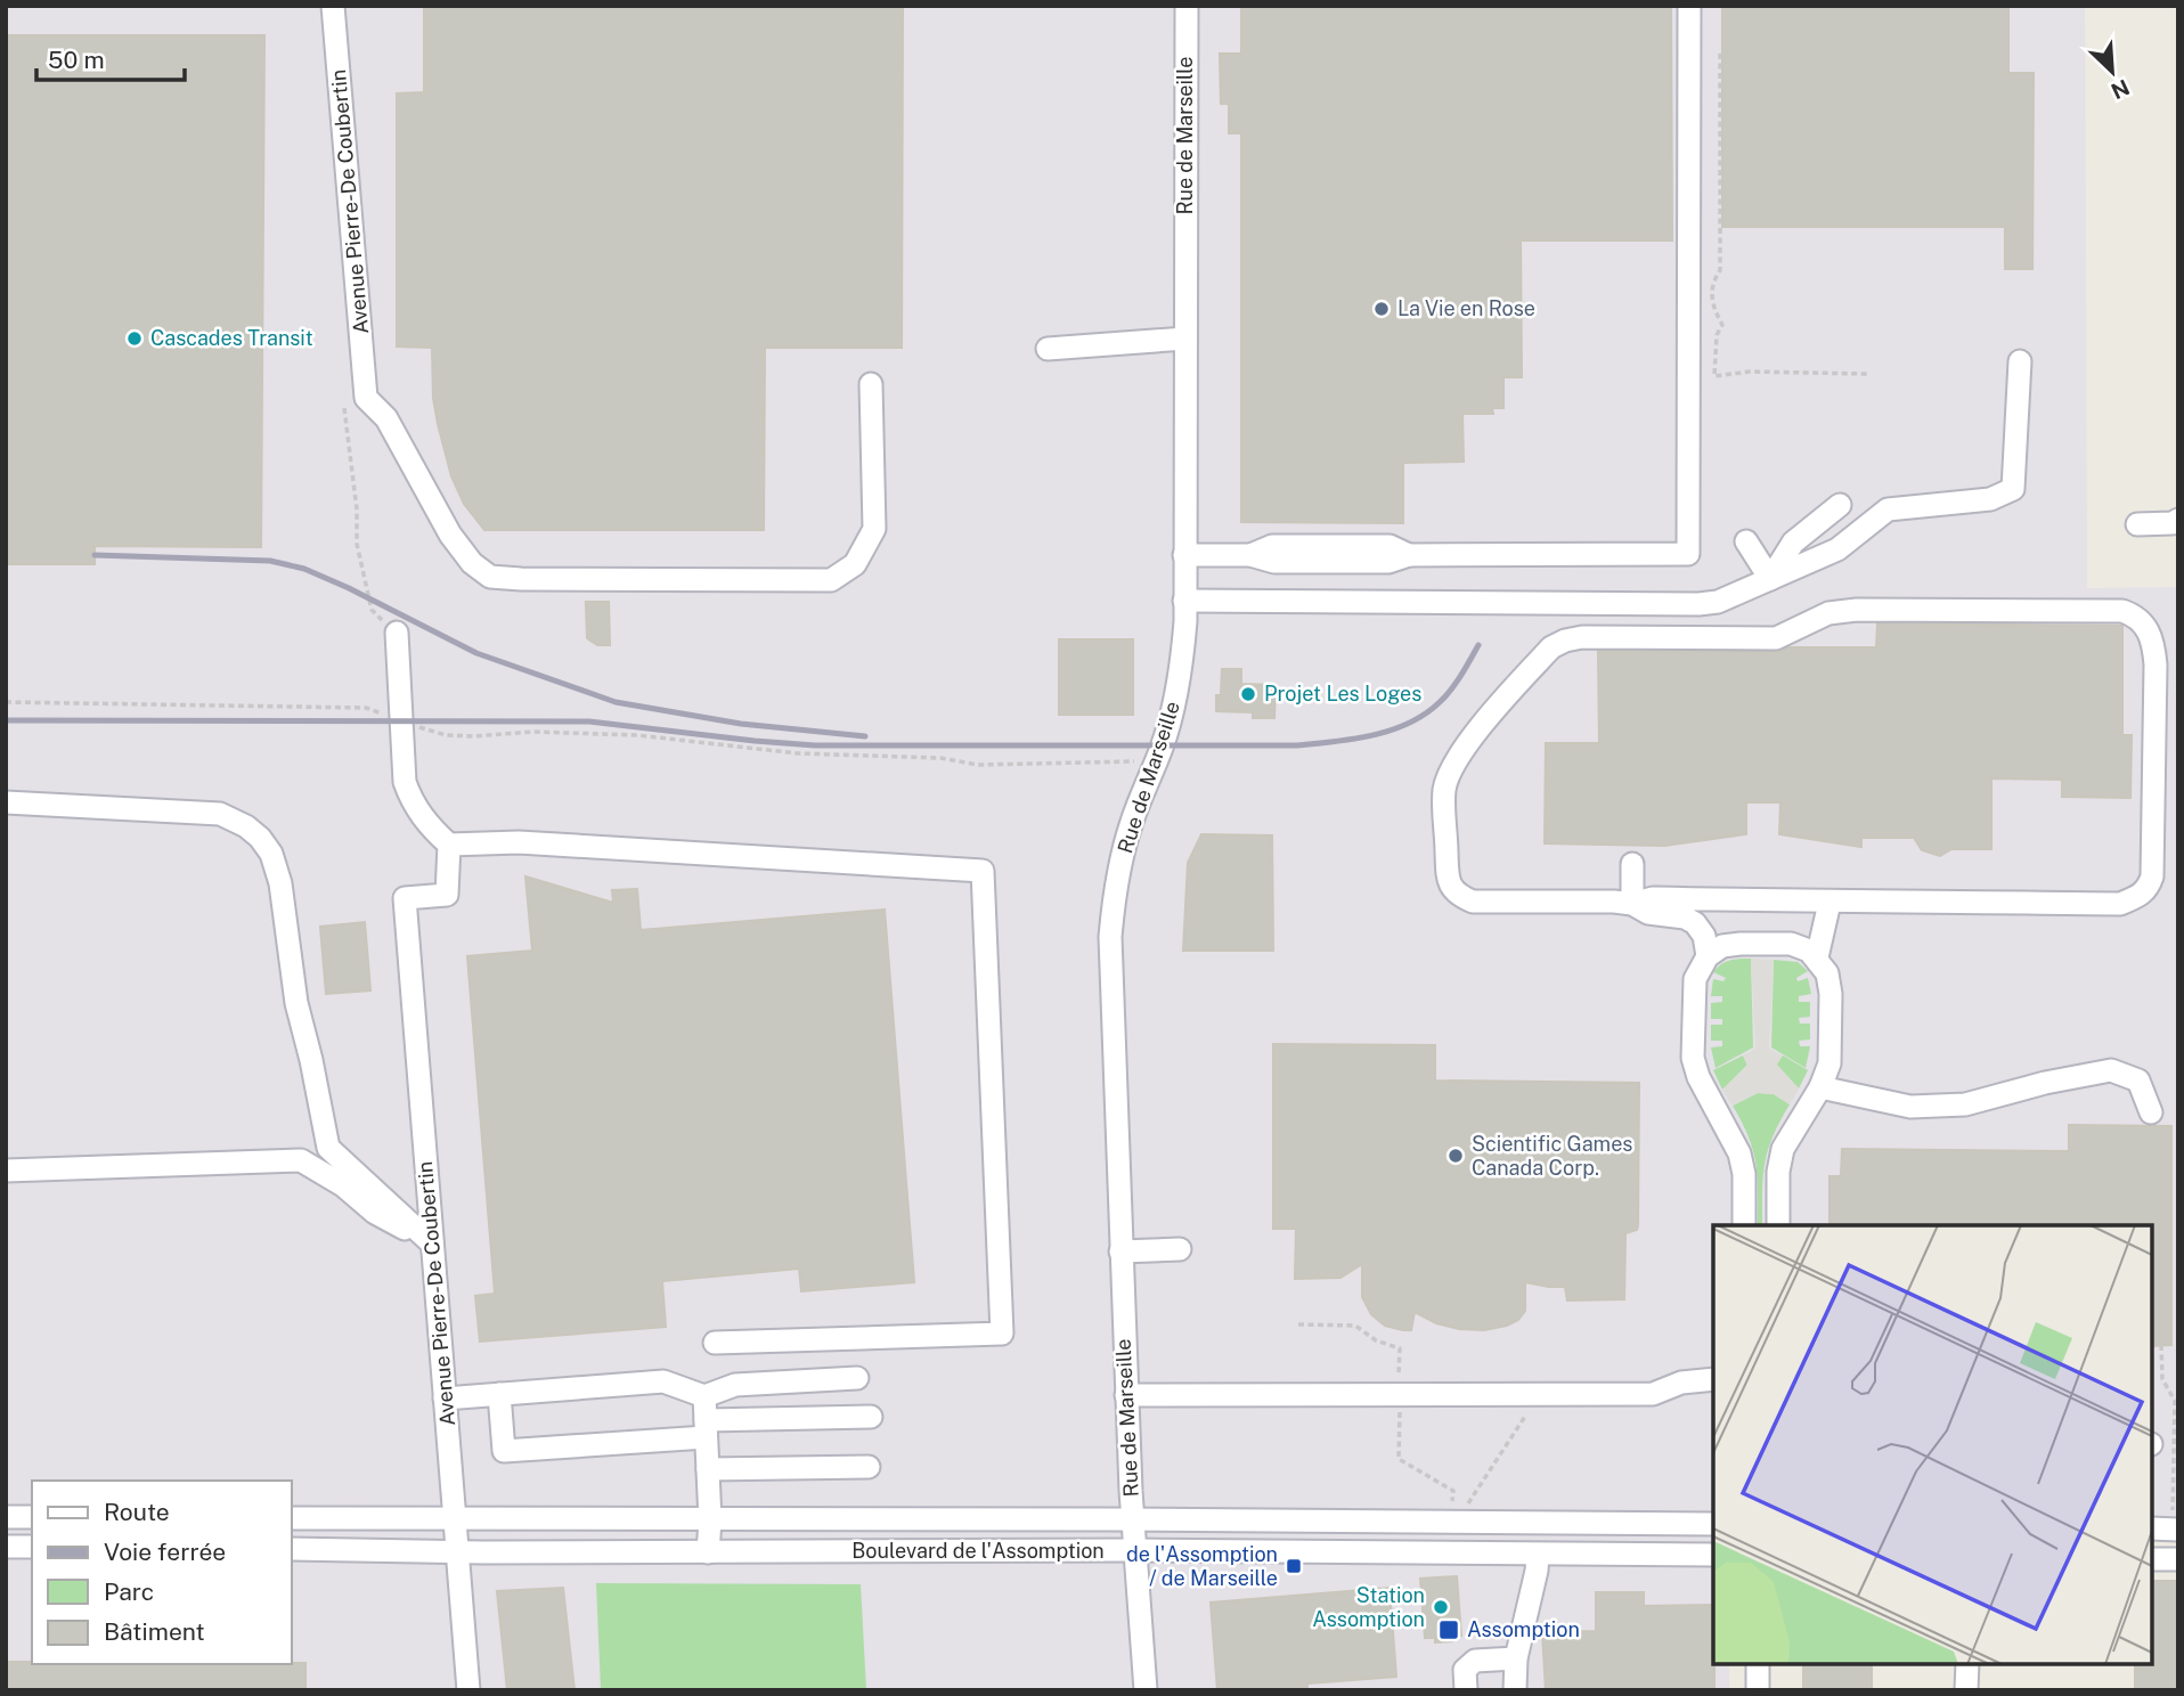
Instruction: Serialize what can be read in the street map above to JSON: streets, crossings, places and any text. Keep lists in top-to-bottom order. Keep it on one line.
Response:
{"streets":{"street":["Rue de Marseille","Avenue Pierre-De Coubertin","Boulevard de l'Assomption"]},"crossings":[["Rue de Marseille","Boulevard de l'Assomption"],["Avenue Pierre-De Coubertin","Boulevard de l'Assomption"]],"places":{"other":["La Vie en Rose","Cascades Transit","Projet Les Loges","Scientific Games Canada Corp.","Station Assomption"],"transit":["de l'Assomption / de Marseille","Assomption"]},"legend":["Route","Voie ferrée","Parc","Bâtiment"],"scale_bar":"50 m","north":"bottom right"}
